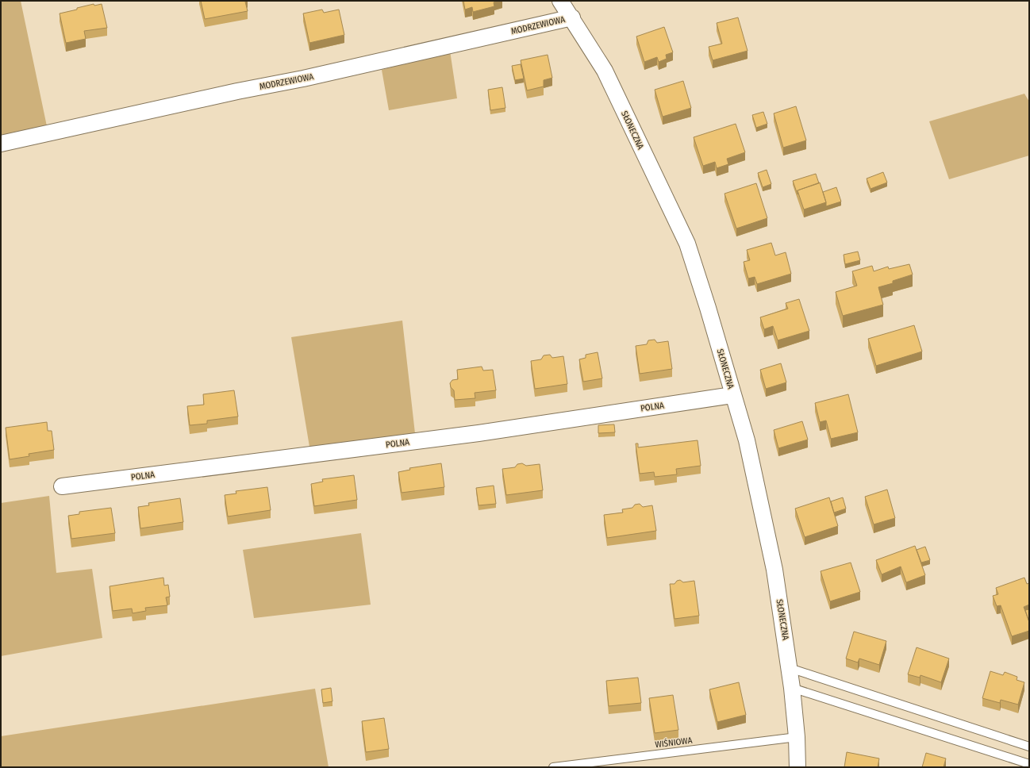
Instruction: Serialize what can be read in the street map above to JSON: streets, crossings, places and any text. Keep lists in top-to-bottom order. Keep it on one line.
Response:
{"streets":{"street":["MODRZEWIOWA","SŁONECZNA","POLNA"],"lane":["WIŚNIOWA"]},"crossings":[["MODRZEWIOWA","SŁONECZNA"],["SŁONECZNA","POLNA"],["SŁONECZNA","WIŚNIOWA"]]}
